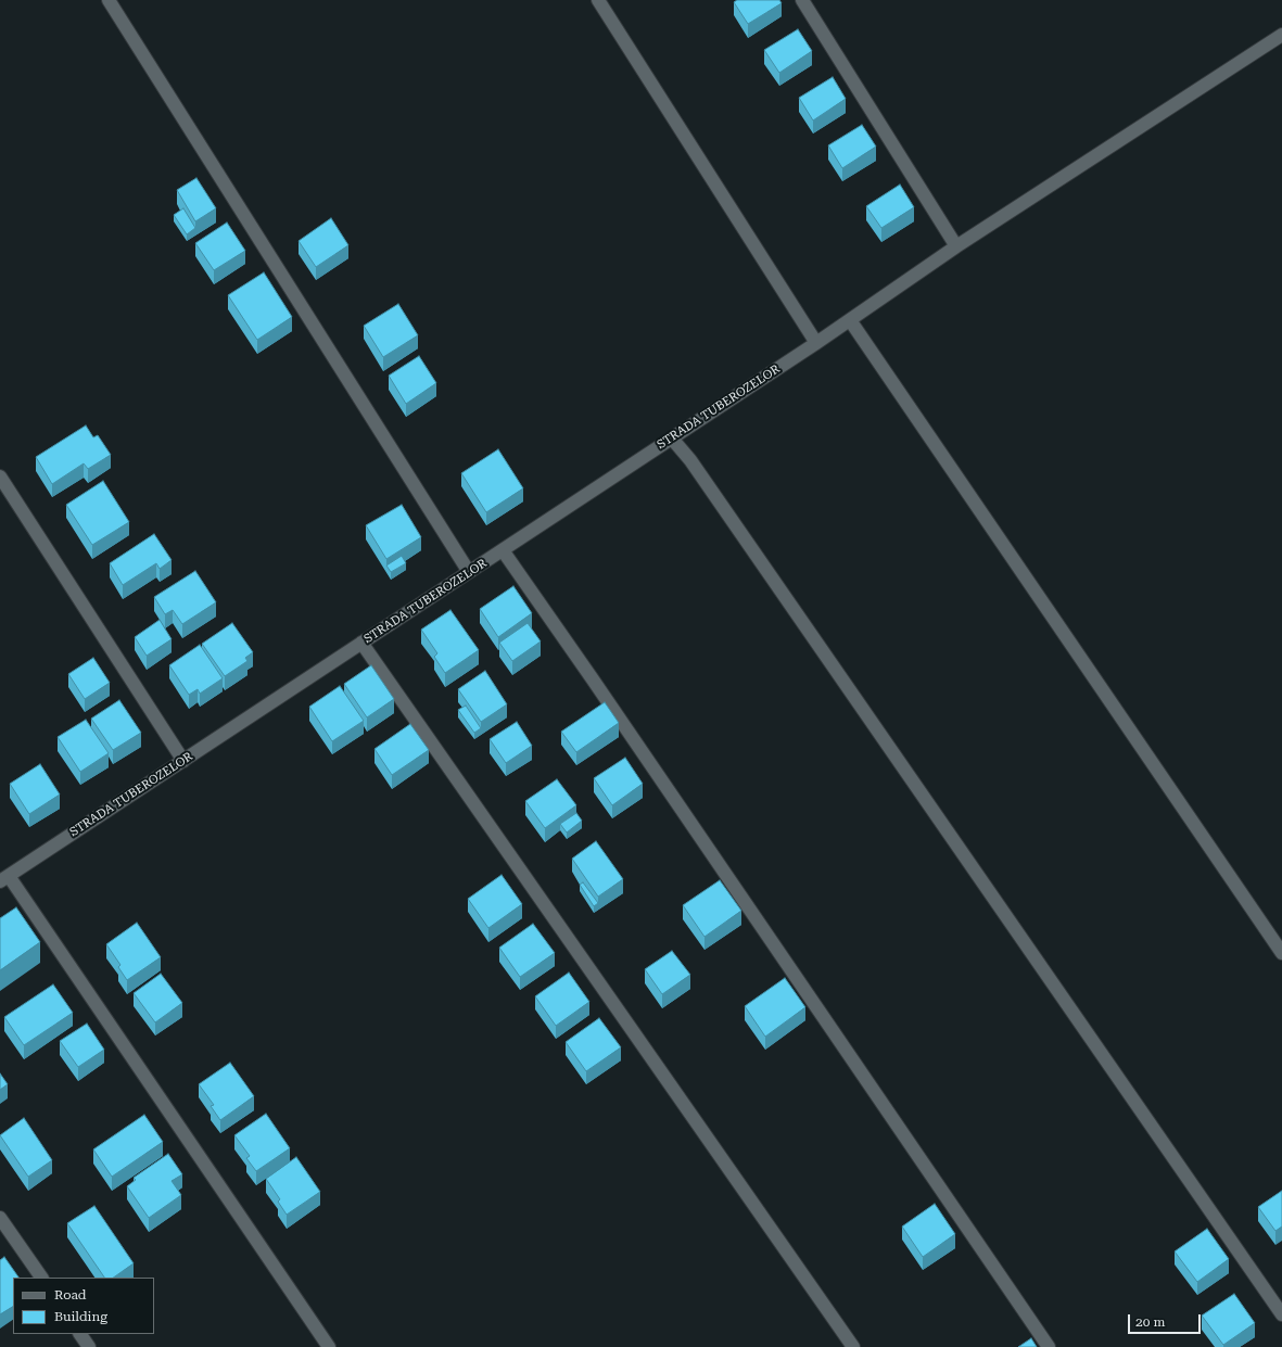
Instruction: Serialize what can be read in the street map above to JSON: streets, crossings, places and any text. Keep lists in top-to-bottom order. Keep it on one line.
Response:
{"streets":{"street":["STRADA TUBEROZELOR"]},"legend":["Road","Building"],"scale_bar":"20 m"}
